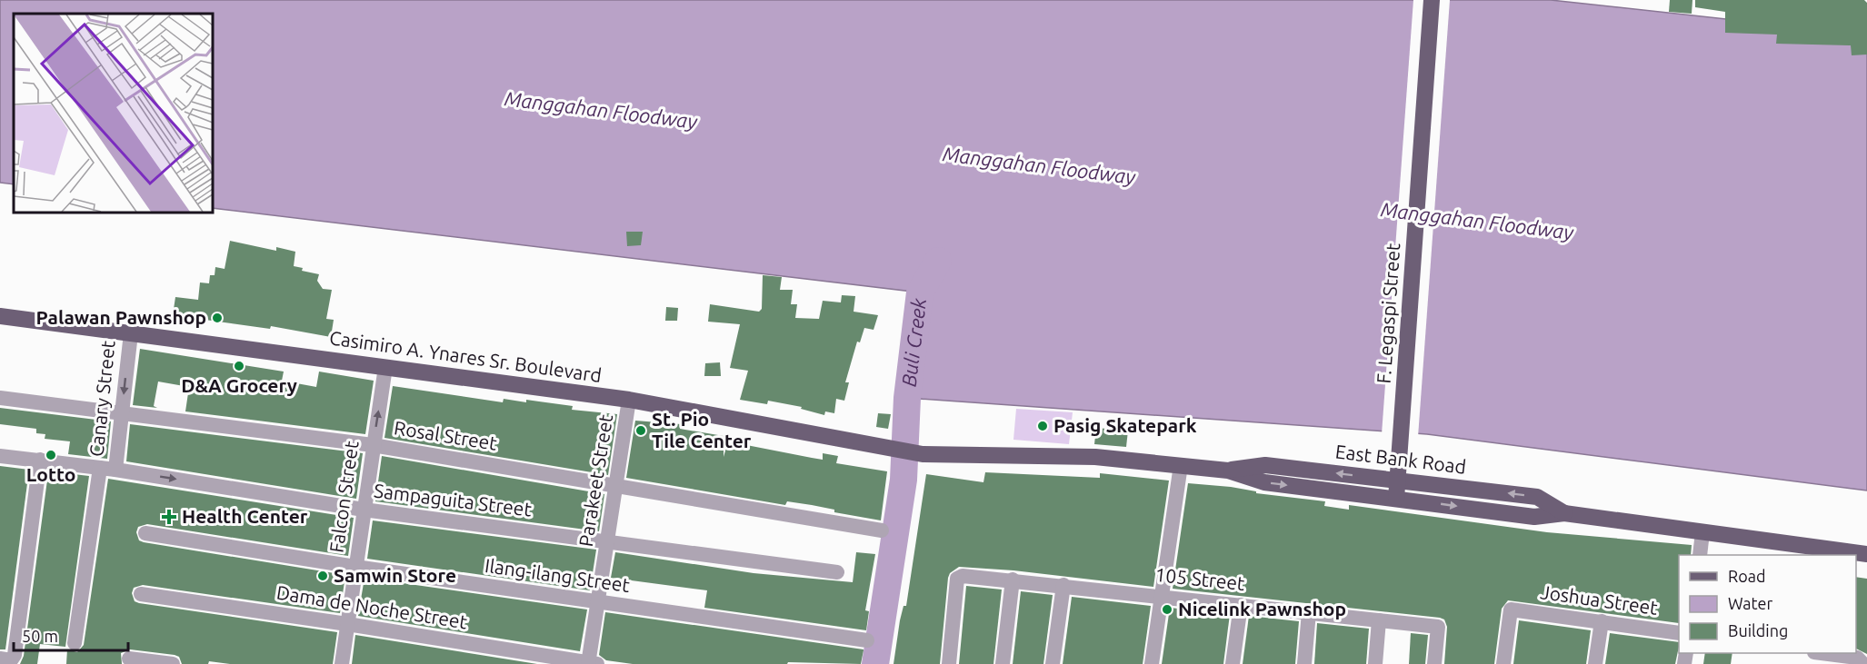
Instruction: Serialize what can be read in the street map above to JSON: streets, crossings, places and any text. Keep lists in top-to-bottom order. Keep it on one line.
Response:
{"streets":{"main road":["F. Legaspi Street","Casimiro A. Ynares Sr. Boulevard","East Bank Road"],"street":["Canary Street","Rosal Street","Parakeet Street","Falcon Street","Sampaguita Street","Ilang-ilang Street","105 Street","Joshua Street","Dama de Noche Street"]},"crossings":[["F. Legaspi Street","East Bank Road"],["Casimiro A. Ynares Sr. Boulevard","Canary Street"],["Casimiro A. Ynares Sr. Boulevard","East Bank Road"],["Casimiro A. Ynares Sr. Boulevard","Parakeet Street"],["Casimiro A. Ynares Sr. Boulevard","Falcon Street"],["Canary Street","Rosal Street"],["Canary Street","Sampaguita Street"],["Rosal Street","Parakeet Street"],["Rosal Street","Falcon Street"],["Parakeet Street","Sampaguita Street"],["Parakeet Street","Ilang-ilang Street"],["Parakeet Street","Dama de Noche Street"],["Falcon Street","Sampaguita Street"],["Falcon Street","Ilang-ilang Street"],["Falcon Street","Dama de Noche Street"]],"water":["Manggahan Floodway","Buli Creek"],"places":{"other":["Palawan Pawnshop","D&A Grocery","Pasig Skatepark","St. Pio Tile Center","Lotto","Samwin Store","Nicelink Pawnshop"],"health":["Health Center"]},"legend":["Road","Water","Building"],"scale_bar":"50 m"}
